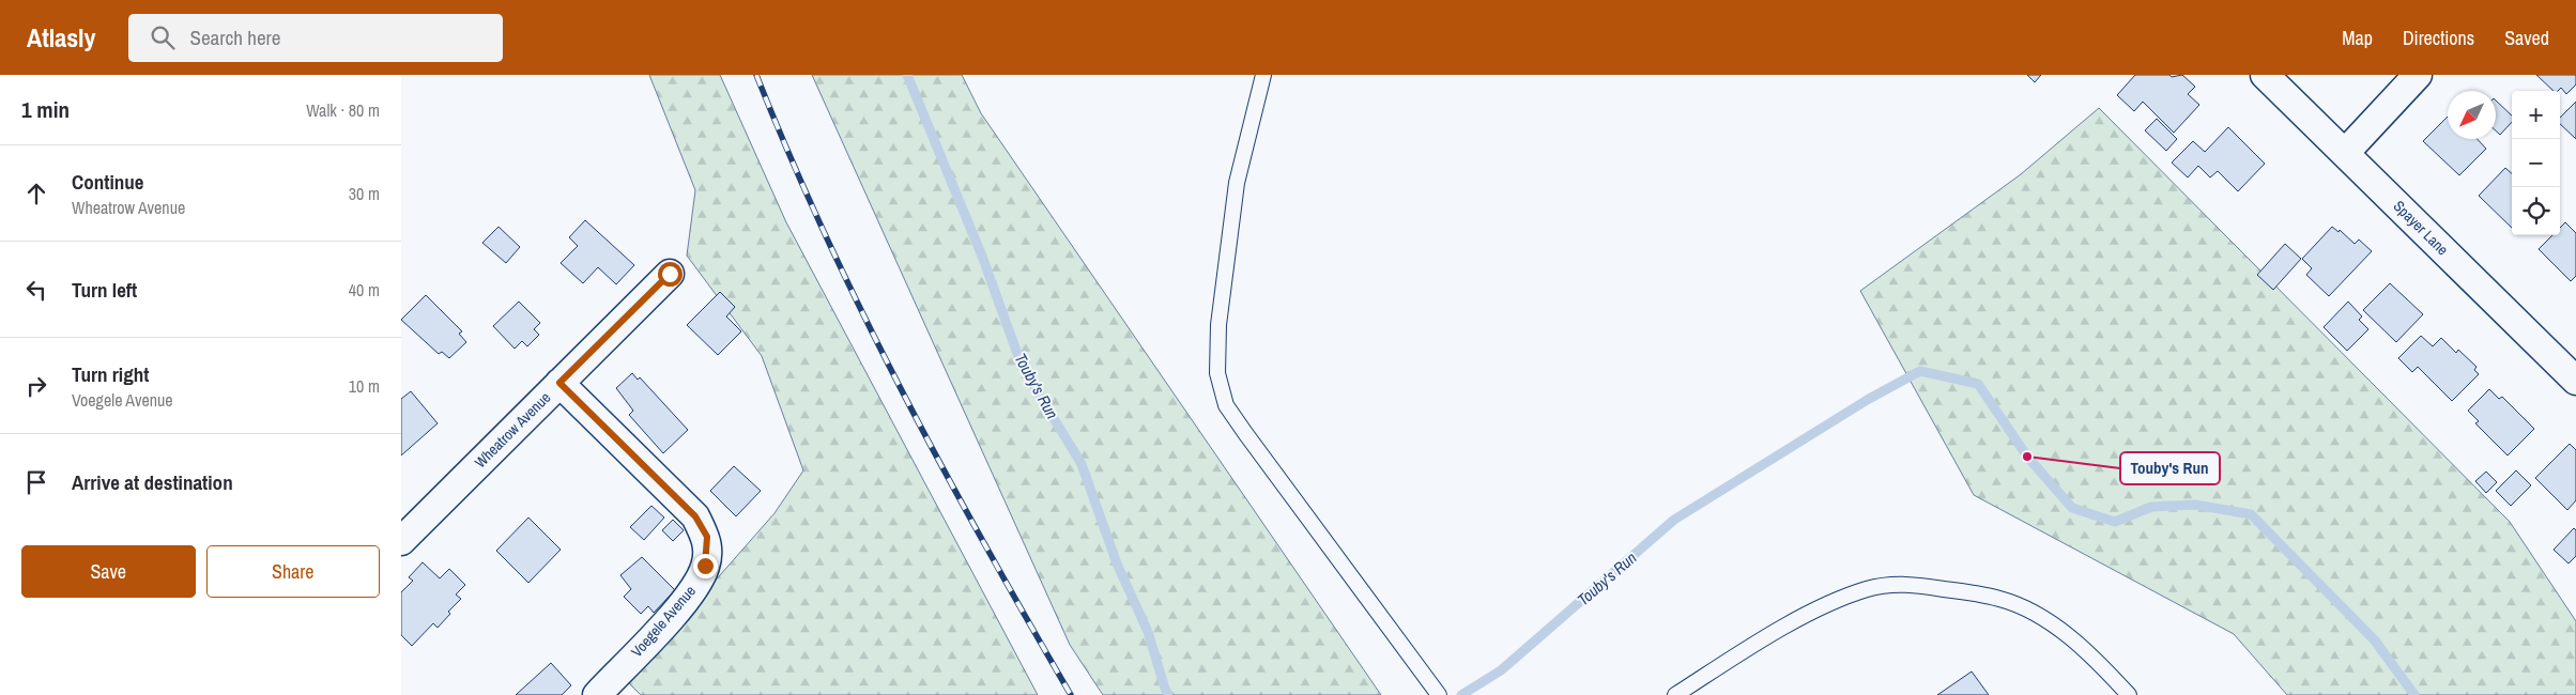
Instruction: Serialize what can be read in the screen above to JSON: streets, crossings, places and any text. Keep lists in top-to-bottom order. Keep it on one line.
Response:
{"streets":{"street":["Spayer Lane","Wheatrow Avenue","Voegele Avenue"]},"crossings":[["Wheatrow Avenue","Voegele Avenue"]],"water":["Touby's Run"],"places":["Touby's Run"],"north":"bottom left","page":{"header":"Atlasly","search":"Search here","nav":["Map","Directions","Saved"],"heading":["1 min","Walk · 80 m"],"map_buttons":["+","−"],"list":[["Continue","Wheatrow Avenue","30 m"],["Turn left","40 m"],["Turn right","Voegele Avenue","10 m"],"Arrive at destination"],"buttons":["Save","Share"]}}
